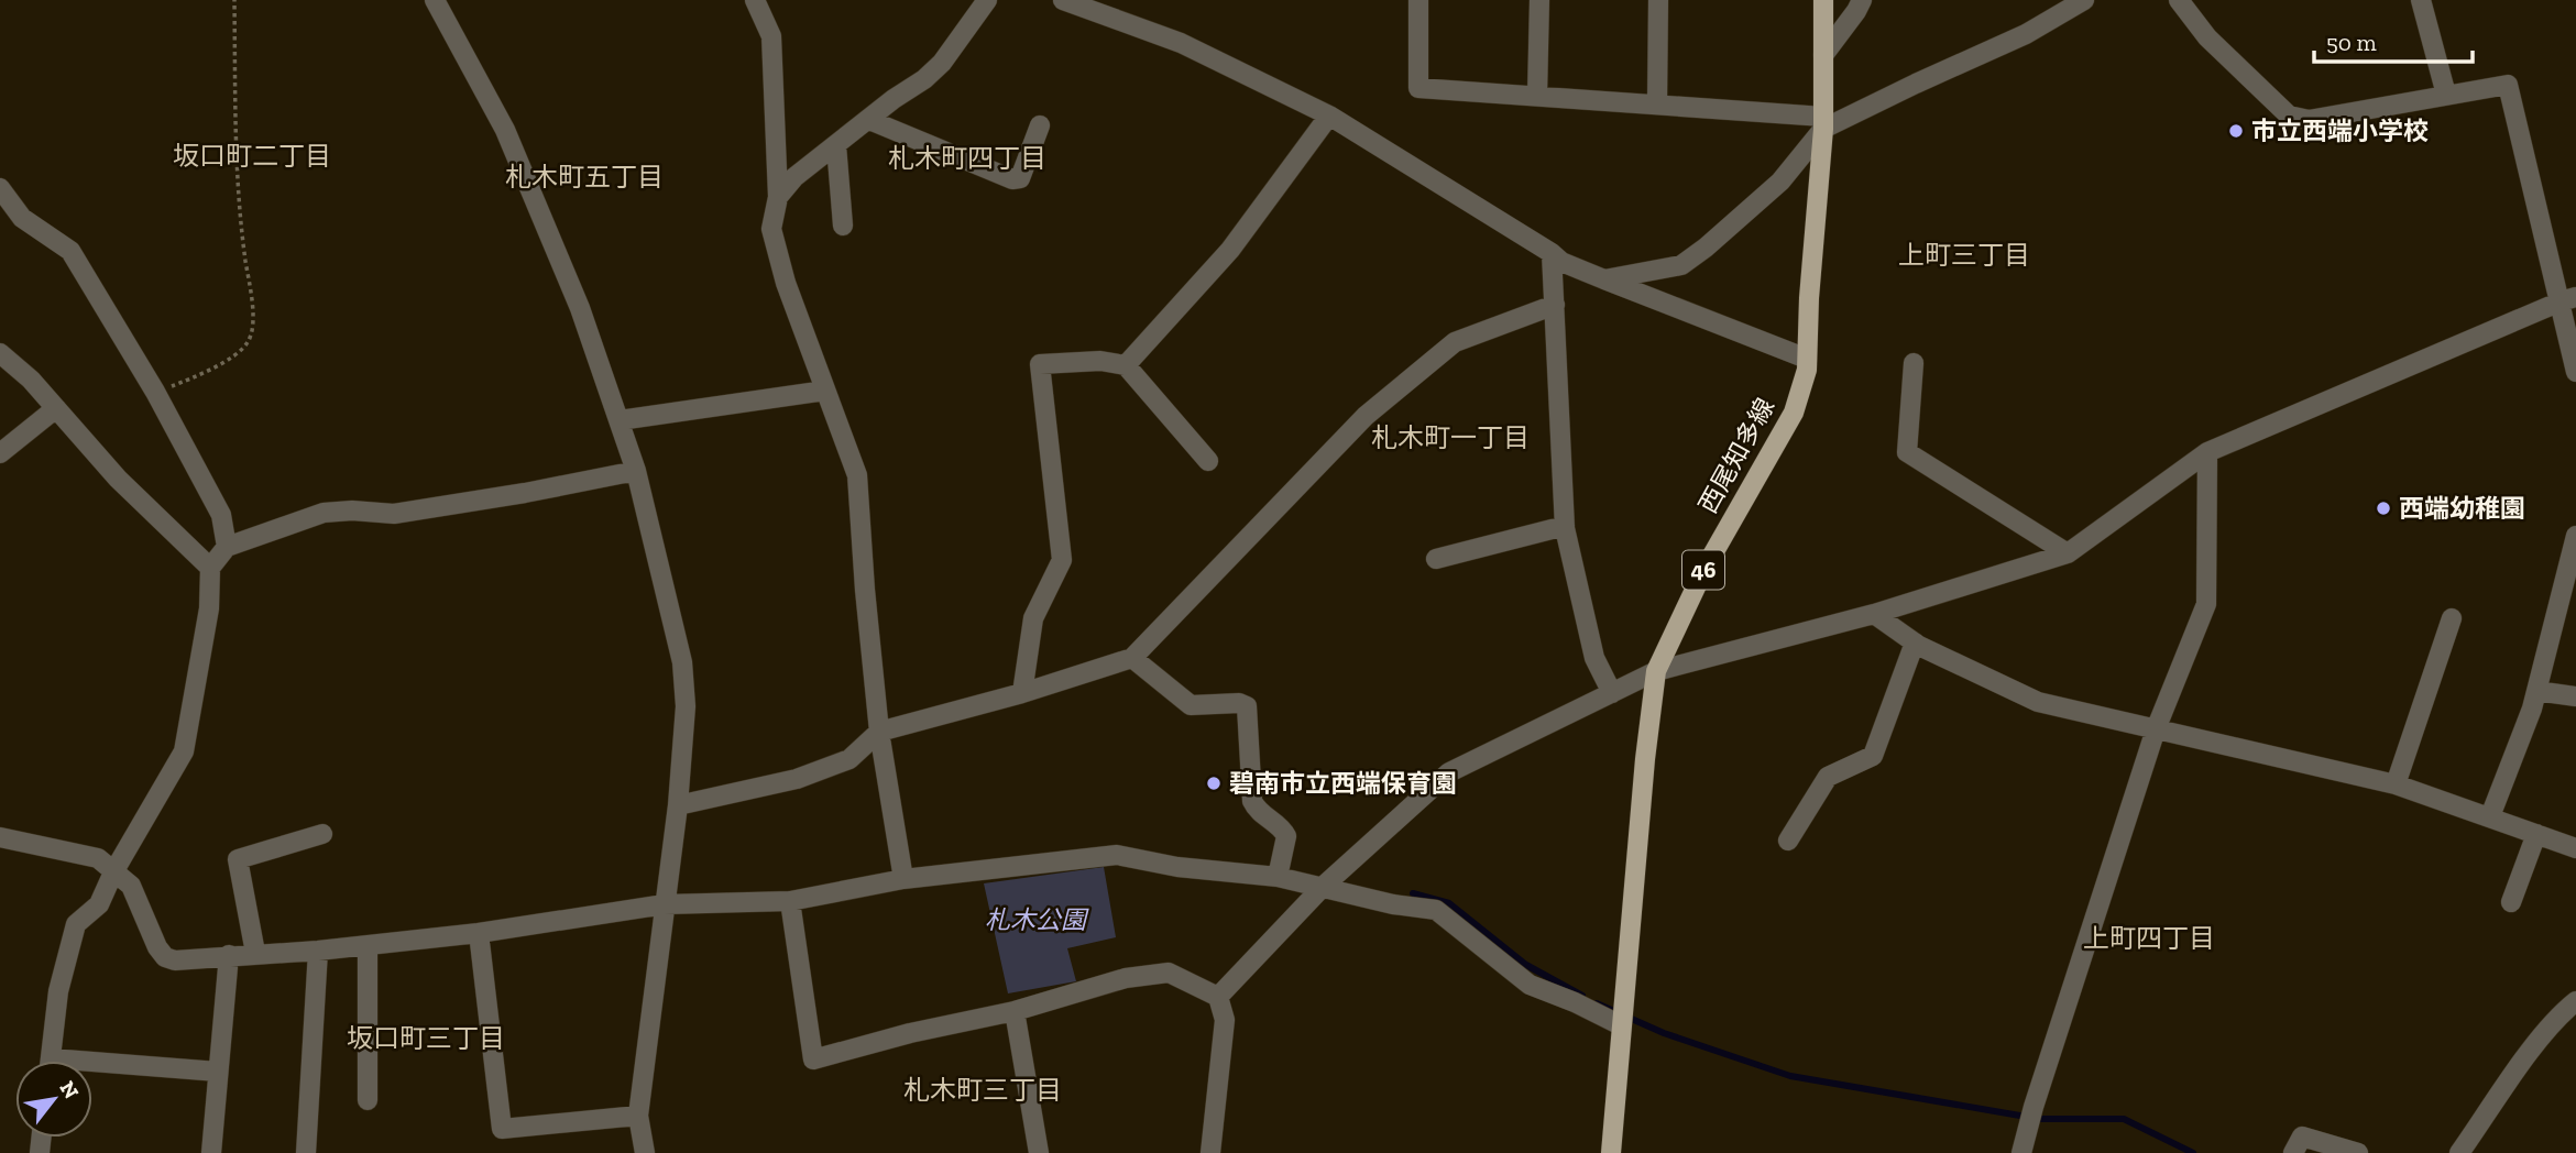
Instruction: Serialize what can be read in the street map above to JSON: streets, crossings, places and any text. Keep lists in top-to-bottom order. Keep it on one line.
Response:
{"streets":{"main road":["西尾知多線","46"]},"districts":["坂口町二丁目","札木町四丁目","札木町五丁目","上町三丁目","札木町一丁目","上町四丁目","坂口町三丁目","札木町三丁目"],"parks":["札木公園"],"places":["市立西端小学校","西端幼稚園","碧南市立西端保育園"],"scale_bar":"50 m","north":"top right"}
